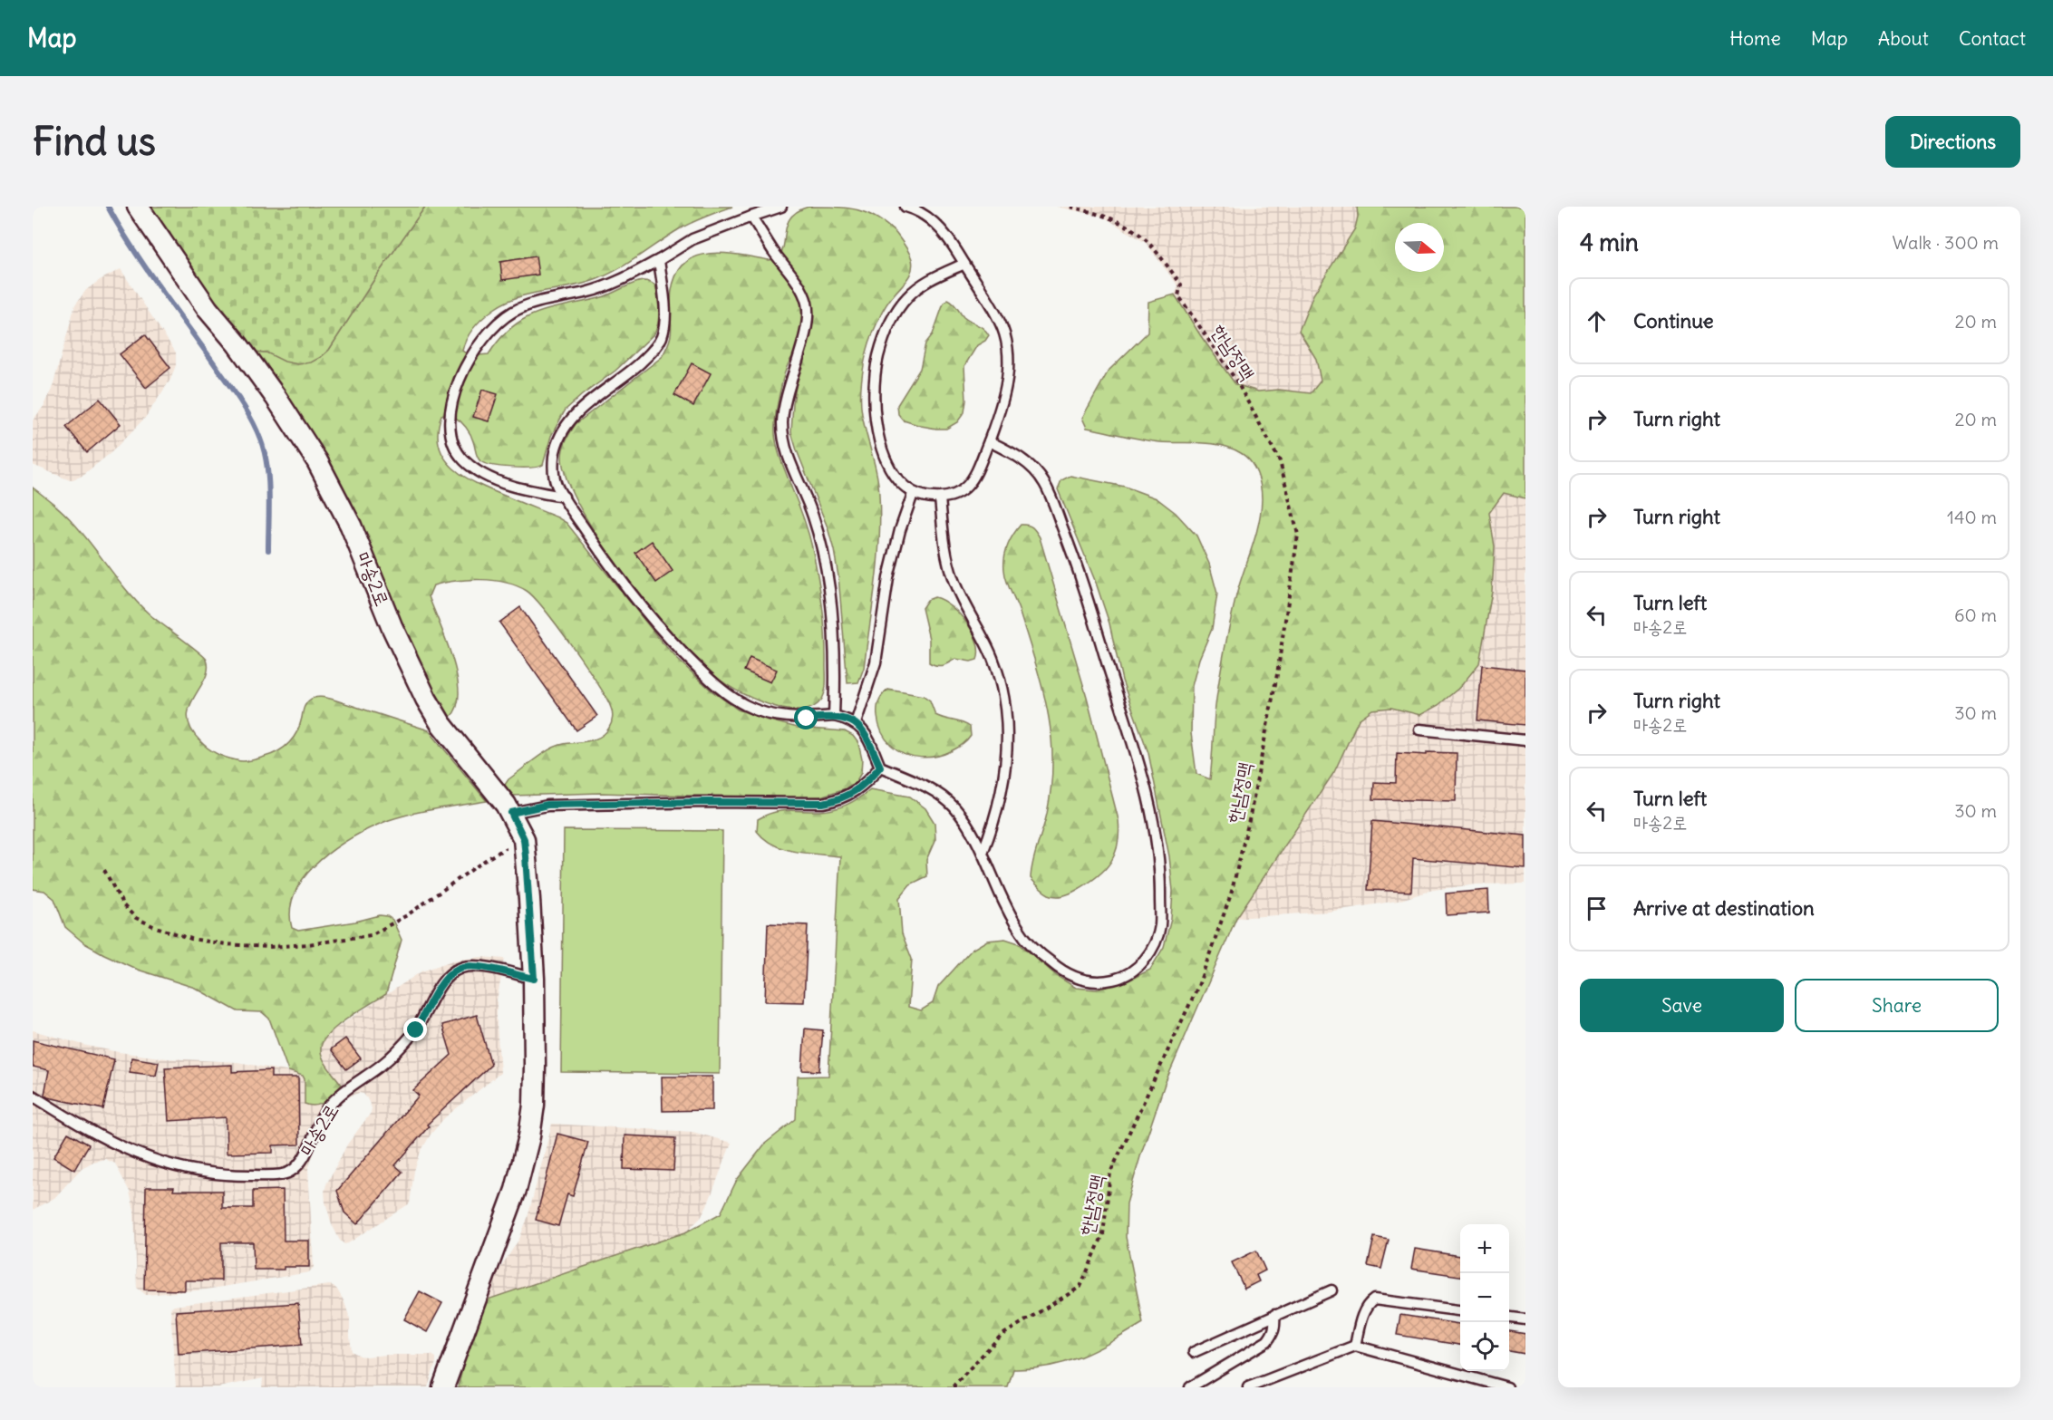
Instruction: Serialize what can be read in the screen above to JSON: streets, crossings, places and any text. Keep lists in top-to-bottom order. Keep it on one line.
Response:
{"streets":{"street":["마송2로"],"path":["한남정맥"]},"north":"right","page":{"header":"Map","nav":["Home","Map","About","Contact"],"buttons":["Directions",["Save","Share"]],"title":"Find us","heading":["4 min","Walk · 300 m"],"list":[["Continue","20 m"],["Turn right","20 m"],["Turn right","140 m"],["Turn left","마송2로","60 m"],["Turn right","마송2로","30 m"],["Turn left","마송2로","30 m"],"Arrive at destination"],"map_buttons":["+","−"]}}
